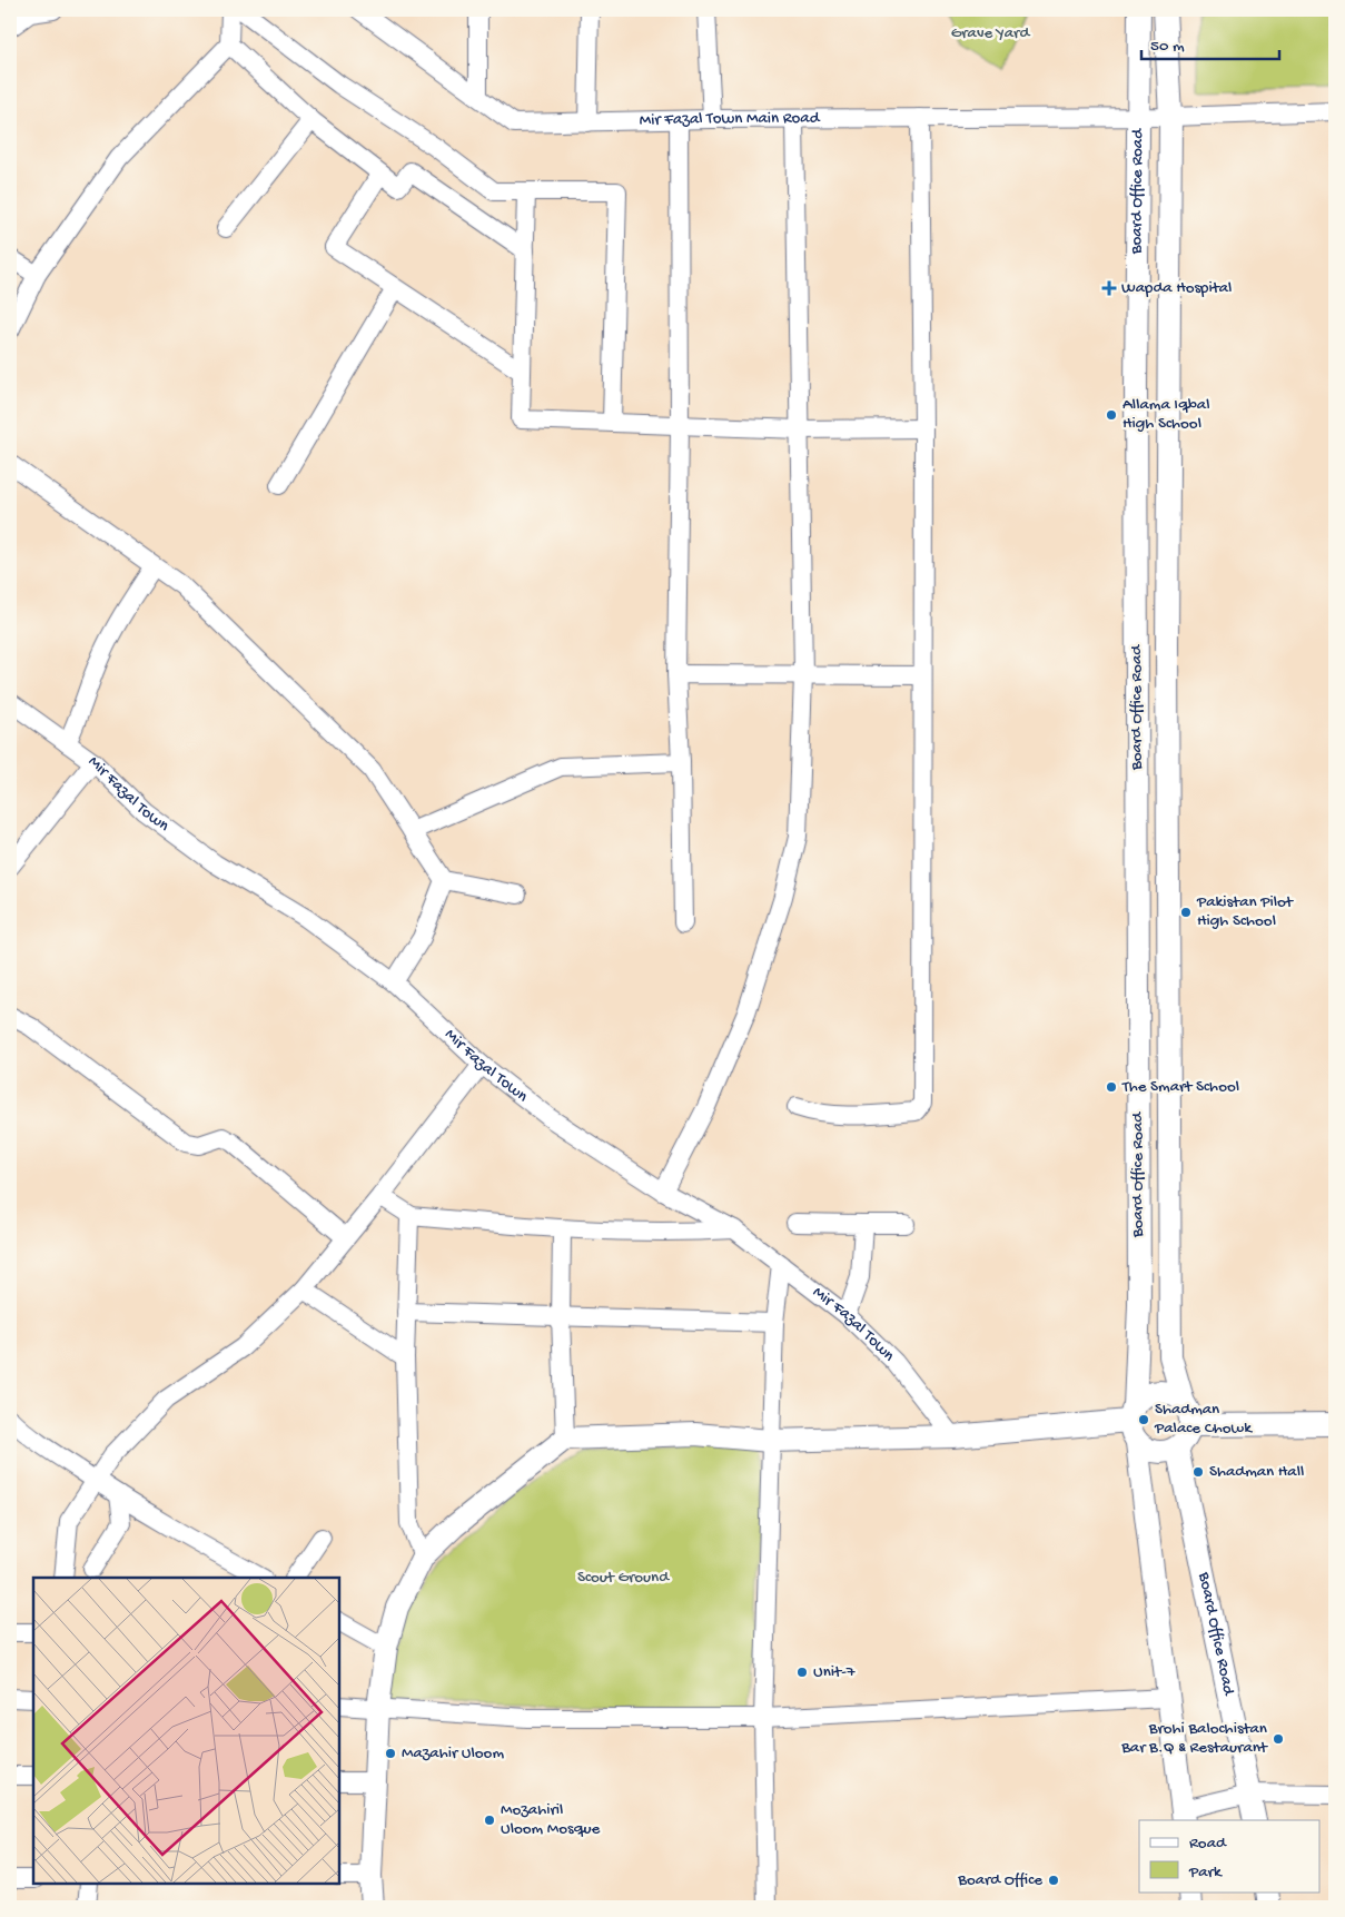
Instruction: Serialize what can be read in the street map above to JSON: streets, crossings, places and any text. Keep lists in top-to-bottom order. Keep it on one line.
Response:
{"streets":{"street":["Mir Fazal Town Main Road","Board Office Road","Mir Fazal Town"]},"crossings":[["Mir Fazal Town Main Road","Board Office Road"]],"parks":["Grave Yard","Scout Ground"],"places":{"health":["Wapda Hospital"],"other":["Allama Iqbal High School","Pakistan Pilot High School","The Smart School","Shadman Palace Chowk","Shadman Hall","Unit-7","Brohi Balochistan Bar B.Q & Restaurant","Mazahir Uloom","Mozahiril Uloom Mosque","Board Office"]},"legend":["Road","Park"],"scale_bar":"50 m"}
